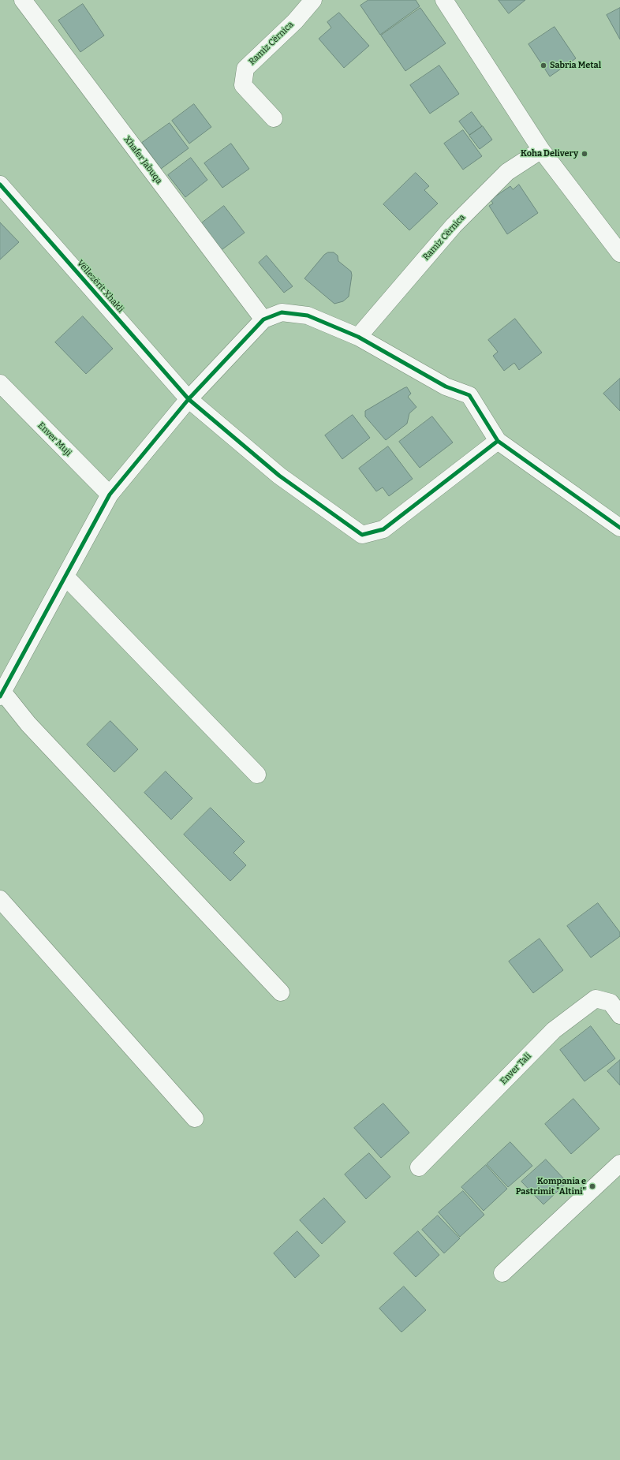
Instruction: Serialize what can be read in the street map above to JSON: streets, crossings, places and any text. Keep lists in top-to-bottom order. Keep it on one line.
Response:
{"streets":{"street":["Ramiz Cërnica","Xhafer Jabuqa","Vëllezërit Xhakli","Enver Muji","Enver Tali"]},"places":["Sabria Metal","Koha Delivery","Kompania e Pastrimit \"Altini\""]}
